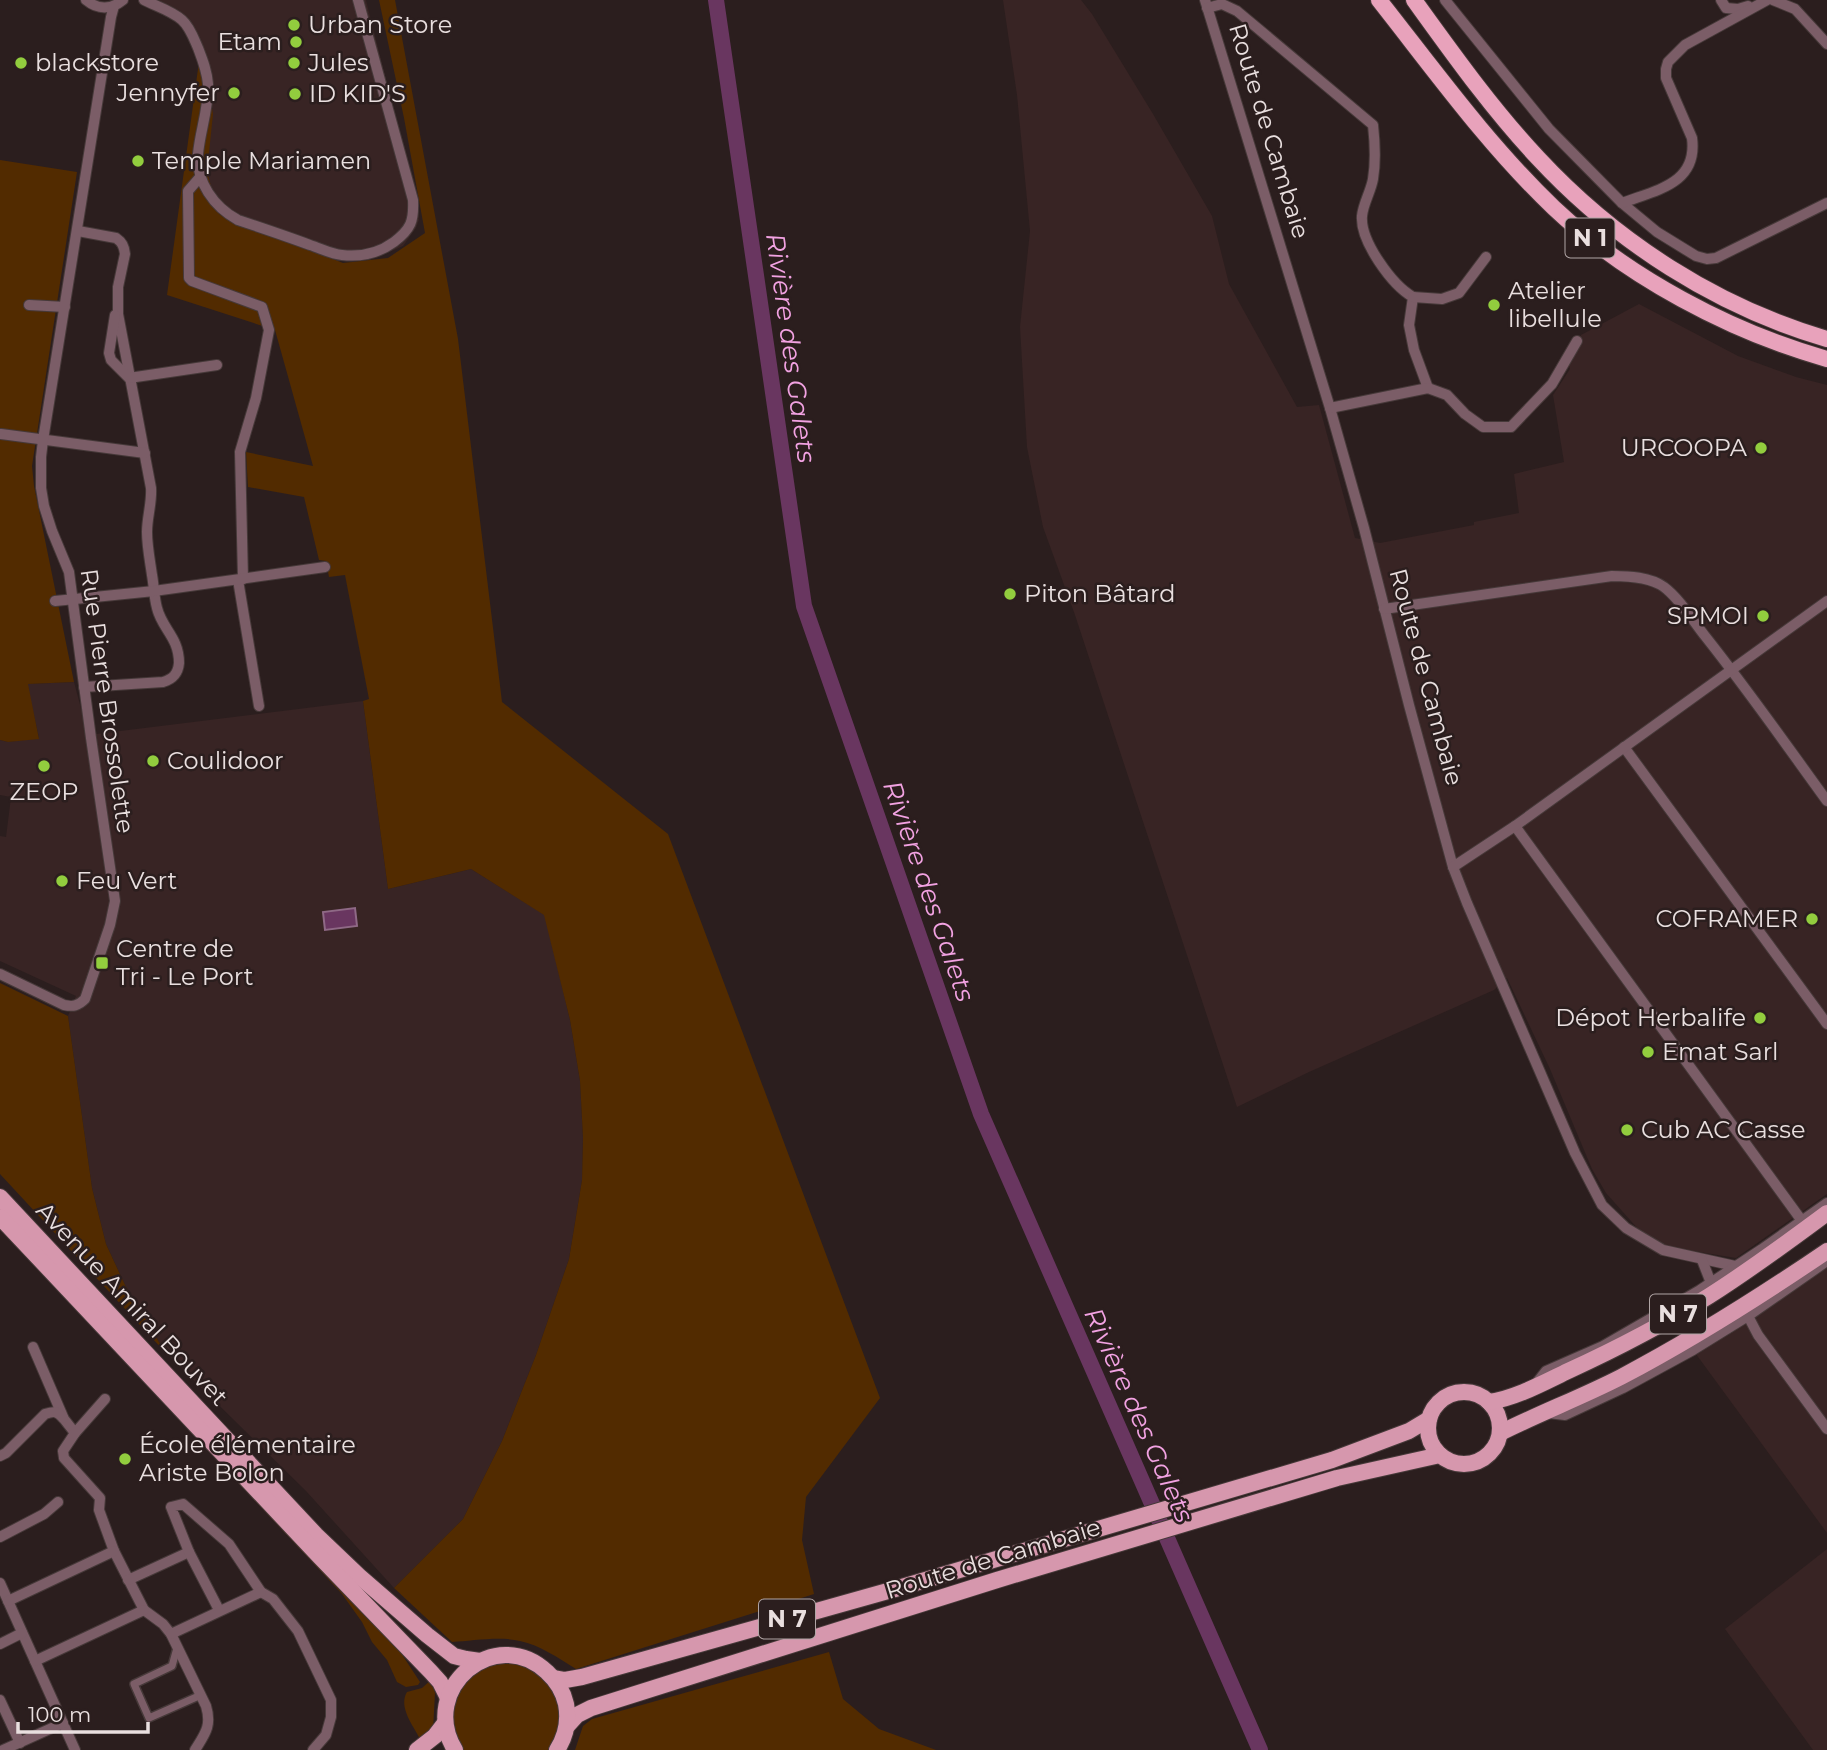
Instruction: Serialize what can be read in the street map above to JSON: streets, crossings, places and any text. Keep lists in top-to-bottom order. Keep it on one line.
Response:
{"streets":{"highway":["N 1"],"main road":["Route de Cambaie","Avenue Amiral Bouvet","N 7"],"street":["Rue Pierre Brossolette"]},"crossings":[["Route de Cambaie","N 7"]],"water":["Rivière des Galets"],"places":{"other":["Urban Store","Etam","blackstore","Jules","Jennyfer","ID KID'S","Temple Mariamen","Atelier libellule","URCOOPA","Piton Bâtard","SPMOI","Coulidoor","ZEOP","Feu Vert","COFRAMER","Dépot Herbalife","Emat Sarl","Cub AC Casse","École élémentaire Ariste Bolon"],"transit":["Centre de Tri - Le Port"]},"scale_bar":"100 m"}
